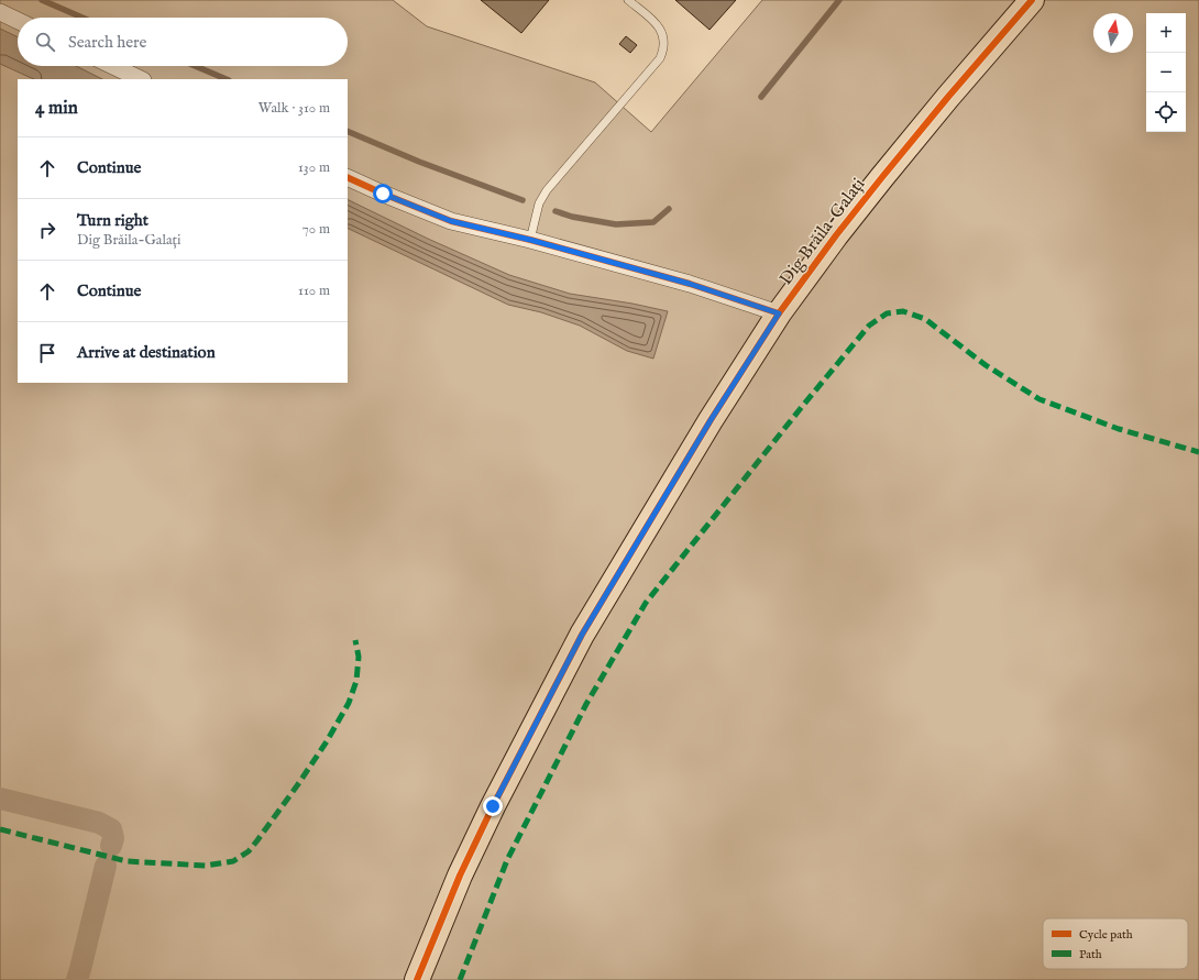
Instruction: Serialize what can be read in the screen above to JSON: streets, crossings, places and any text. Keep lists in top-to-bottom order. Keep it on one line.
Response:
{"streets":{"main road":["Dig Brăila-Galați"]},"legend":["Cycle path","Path"],"north":"top","page":{"map_buttons":["+","−"],"search":"Search here","heading":["4 min","Walk · 310 m"],"list":[["Continue","130 m"],["Turn right","Dig Brăila-Galați","70 m"],["Continue","110 m"],"Arrive at destination"]}}
